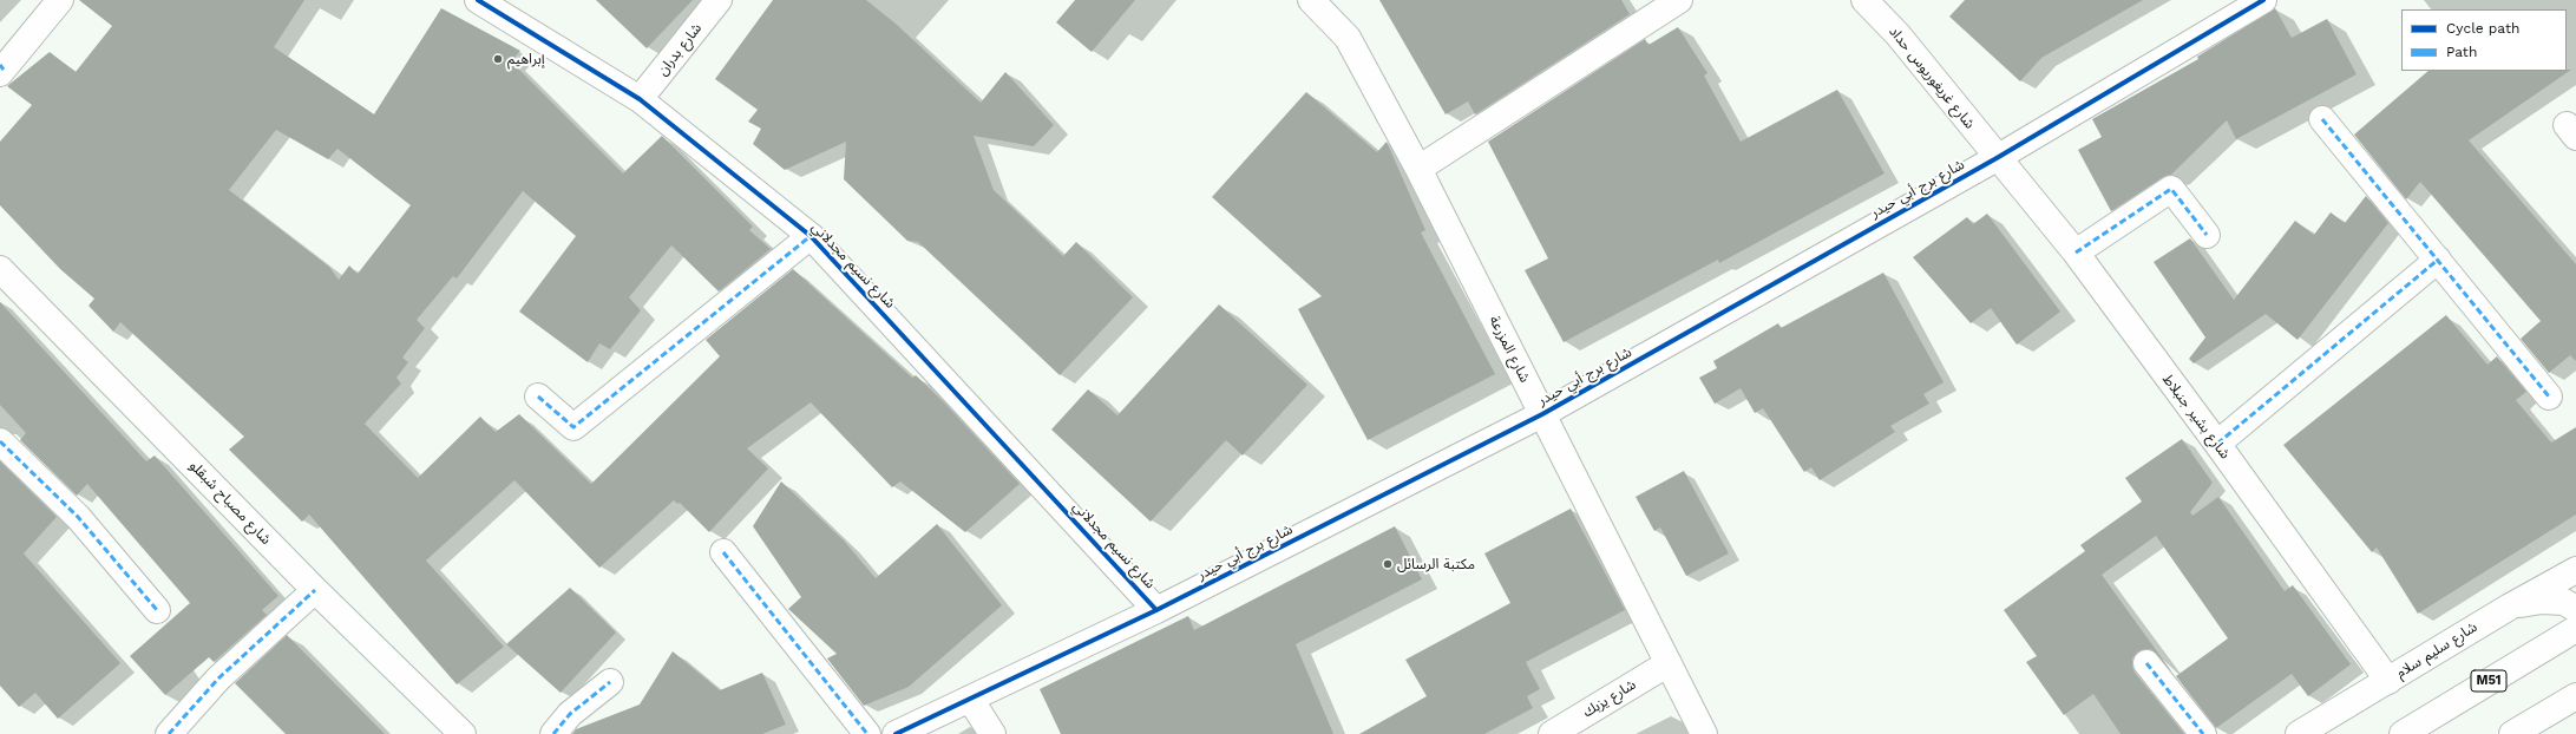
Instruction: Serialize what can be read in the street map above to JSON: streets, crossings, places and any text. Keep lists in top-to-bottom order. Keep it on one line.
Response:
{"streets":{"main road":["شارع بدران","شارع غريغوريوس حداد","شارع برج أبي حيدر","شارع نسيم مجدلاني","شارع المزرعة","شارع بشير جنبلاط","شارع مصباح شبقلو","شارع سليم سلام","M51","شارع يزبك"]},"crossings":[["شارع بدران","شارع نسيم مجدلاني"],["شارع غريغوريوس حداد","شارع برج أبي حيدر"],["شارع غريغوريوس حداد","شارع بشير جنبلاط"],["شارع برج أبي حيدر","شارع نسيم مجدلاني"],["شارع برج أبي حيدر","شارع المزرعة"],["شارع برج أبي حيدر","شارع بشير جنبلاط"],["شارع المزرعة","شارع يزبك"],["شارع بشير جنبلاط","شارع سليم سلام"]],"places":["إبراهيم","مكتبة الرسائل"],"legend":["Cycle path","Path"]}
